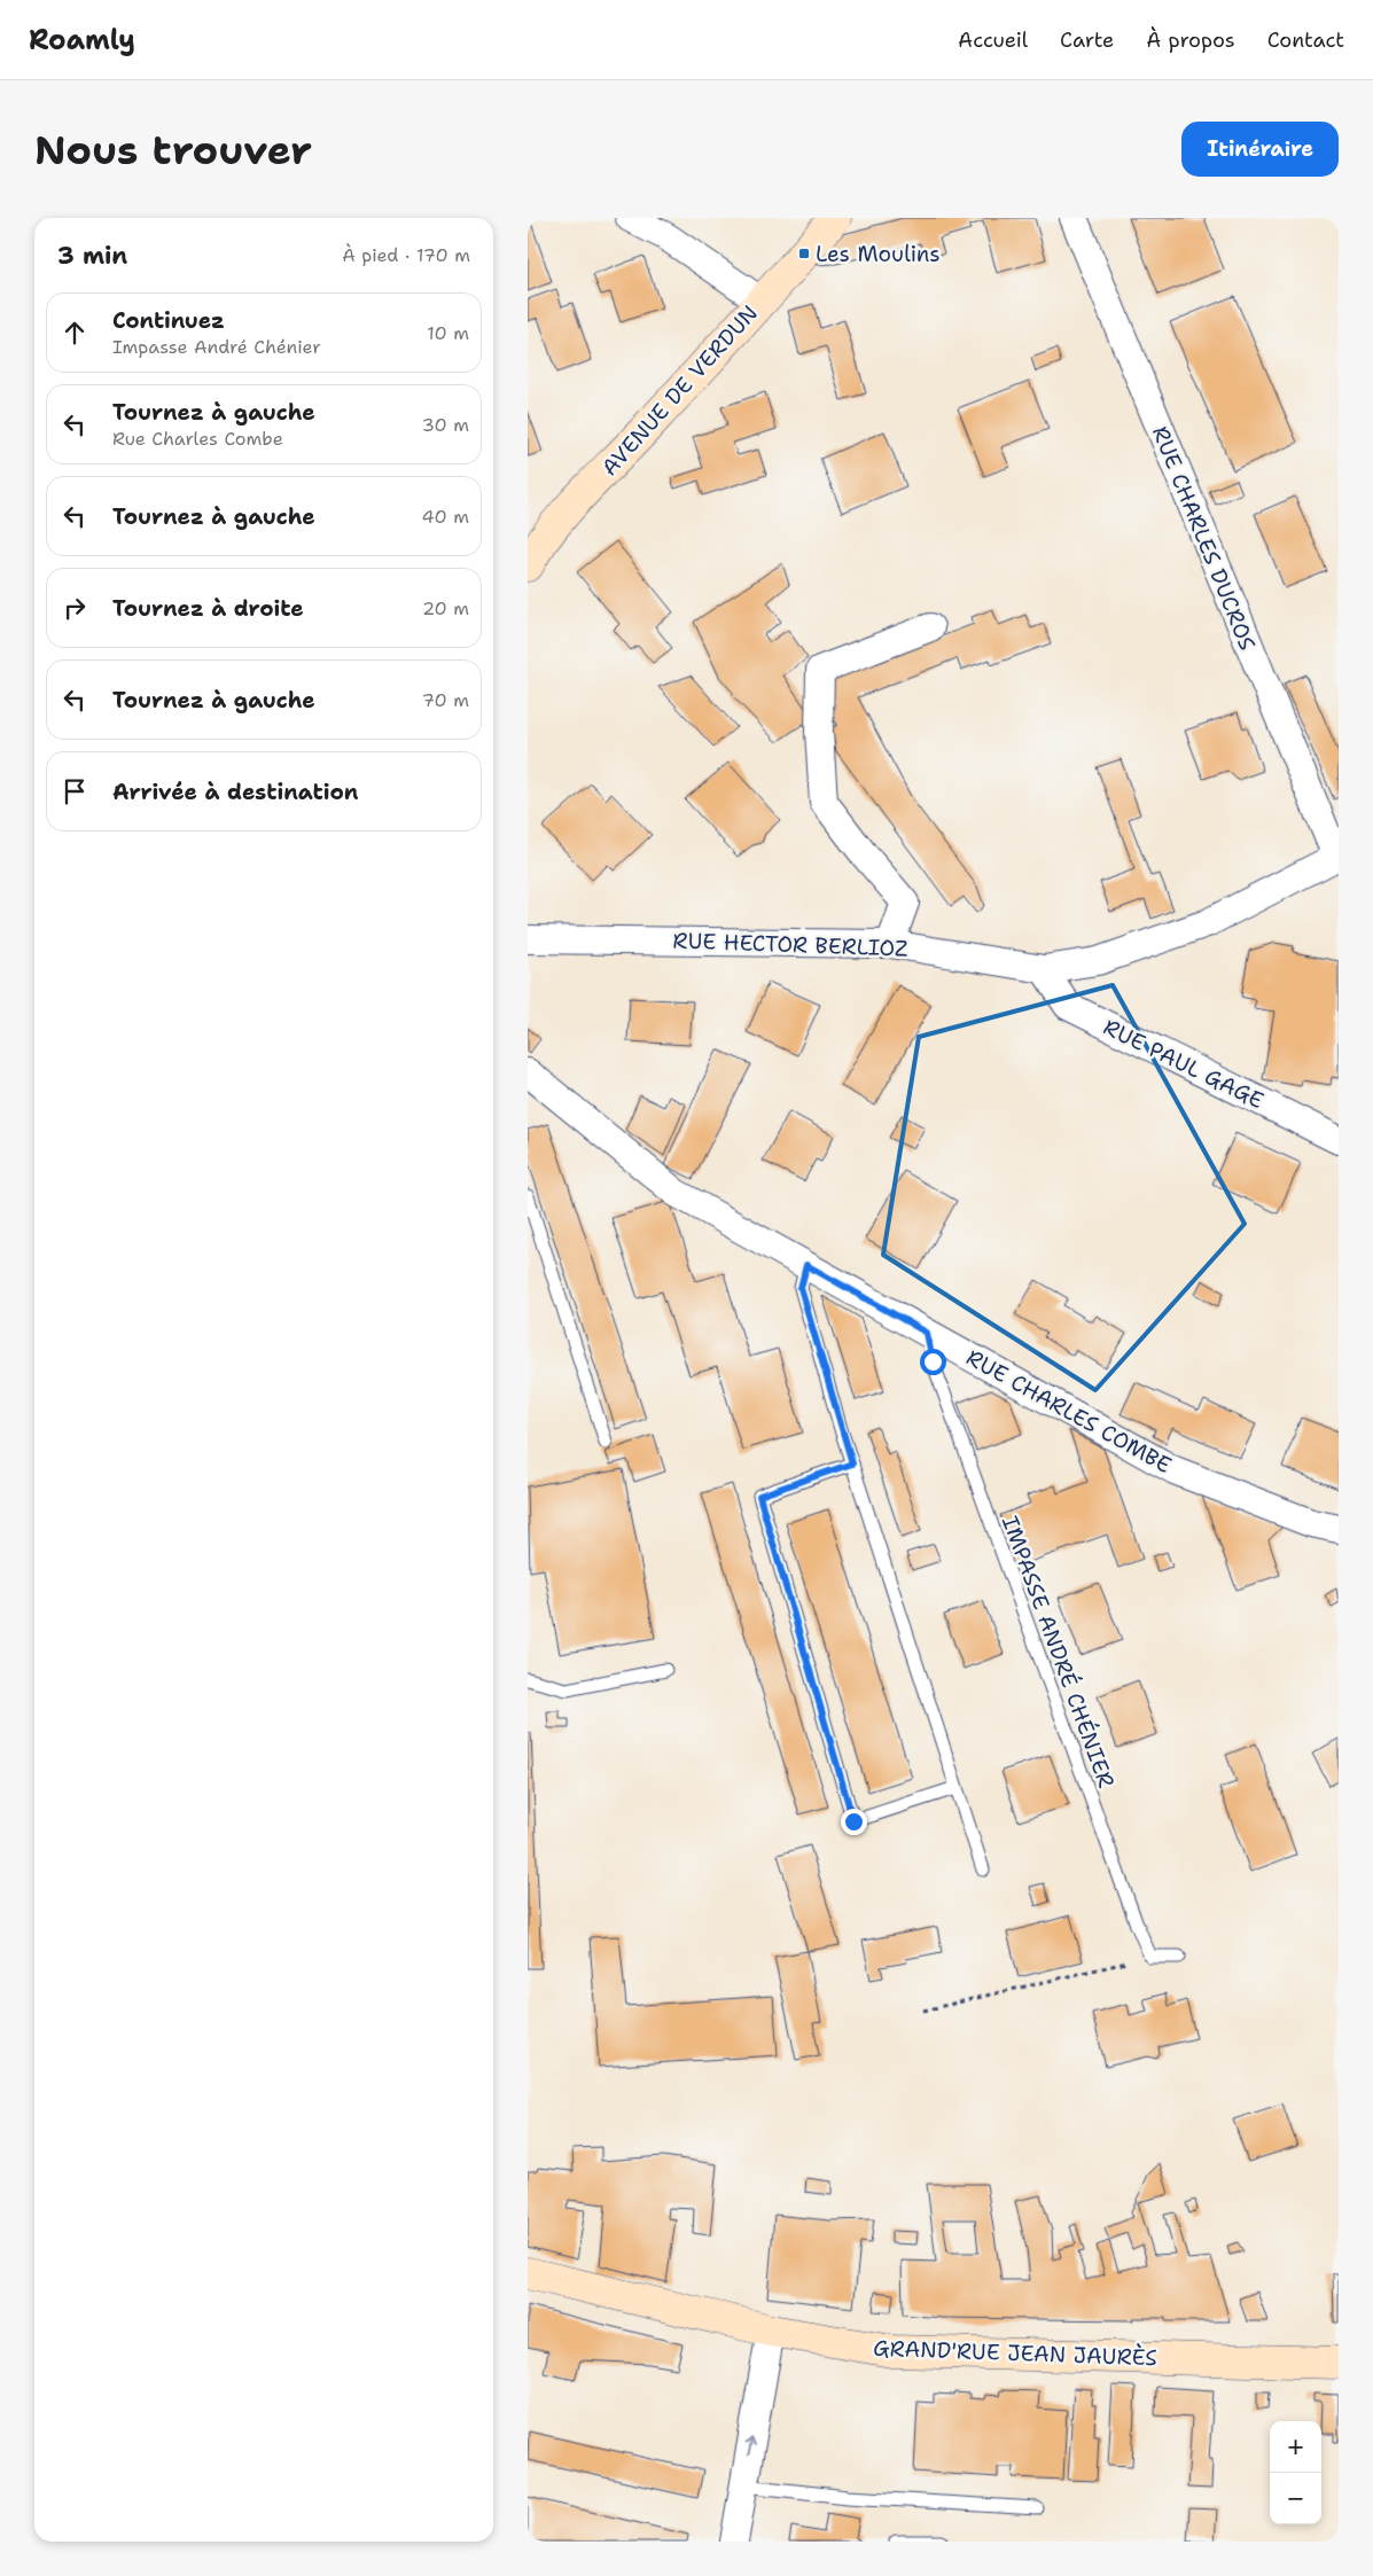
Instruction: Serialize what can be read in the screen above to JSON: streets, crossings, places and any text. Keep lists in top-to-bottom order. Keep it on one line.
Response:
{"streets":{"main road":["AVENUE DE VERDUN","GRAND'RUE JEAN JAURÈS"],"street":["RUE CHARLES DUCROS","RUE HECTOR BERLIOZ","RUE PAUL GAGE","RUE CHARLES COMBE"],"lane":["IMPASSE ANDRÉ CHÉNIER"]},"crossings":[["RUE CHARLES DUCROS","RUE HECTOR BERLIOZ"],["RUE HECTOR BERLIOZ","RUE PAUL GAGE"],["RUE CHARLES COMBE","IMPASSE ANDRÉ CHÉNIER"]],"places":{"transit":["Les Moulins"]},"page":{"header":"Roamly","nav":["Accueil","Carte","À propos","Contact"],"buttons":"Itinéraire","title":"Nous trouver","heading":["3 min","À pied · 170 m"],"list":[["Continuez","Impasse André Chénier","10 m"],["Tournez à gauche","Rue Charles Combe","30 m"],["Tournez à gauche","40 m"],["Tournez à droite","20 m"],["Tournez à gauche","70 m"],"Arrivée à destination"],"map_buttons":["+","−"]}}
